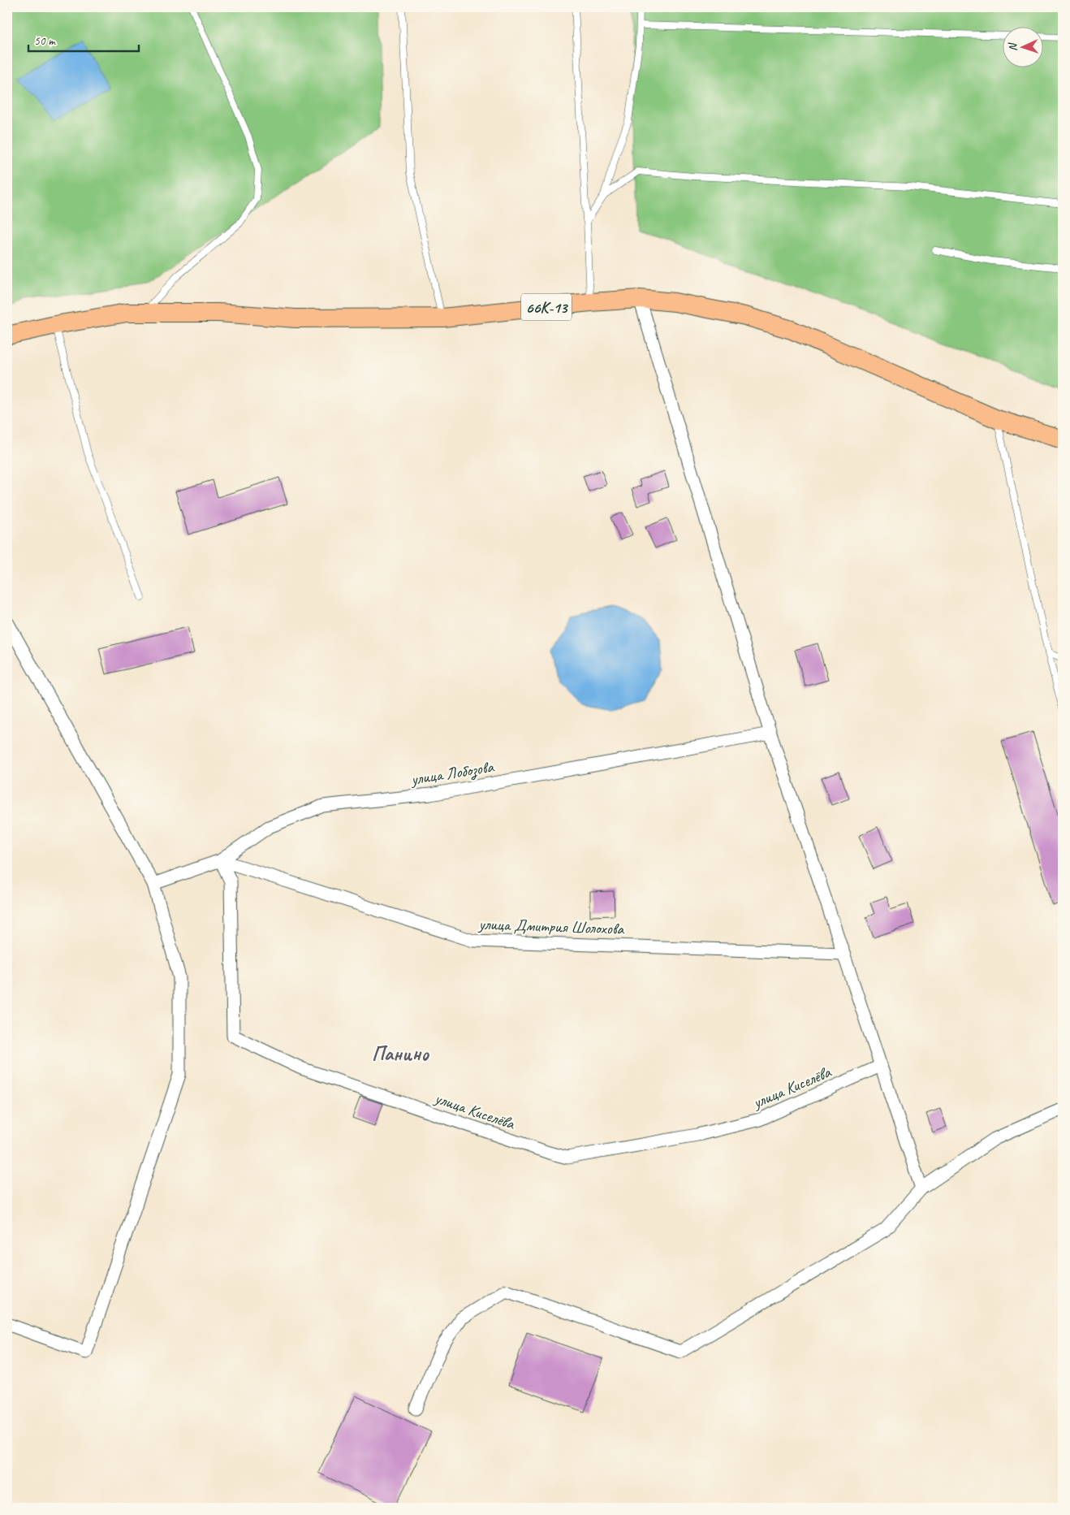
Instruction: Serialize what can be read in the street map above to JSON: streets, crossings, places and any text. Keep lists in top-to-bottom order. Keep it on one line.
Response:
{"streets":{"main road":["66К-13"],"street":["улица Лобозова","улица Дмитрия Шолохова","улица Киселёва"]},"crossings":[["улица Лобозова","улица Дмитрия Шолохова"],["улица Лобозова","улица Киселёва"],["улица Дмитрия Шолохова","улица Киселёва"]],"districts":["Панино"],"scale_bar":"50 m","north":"left"}
